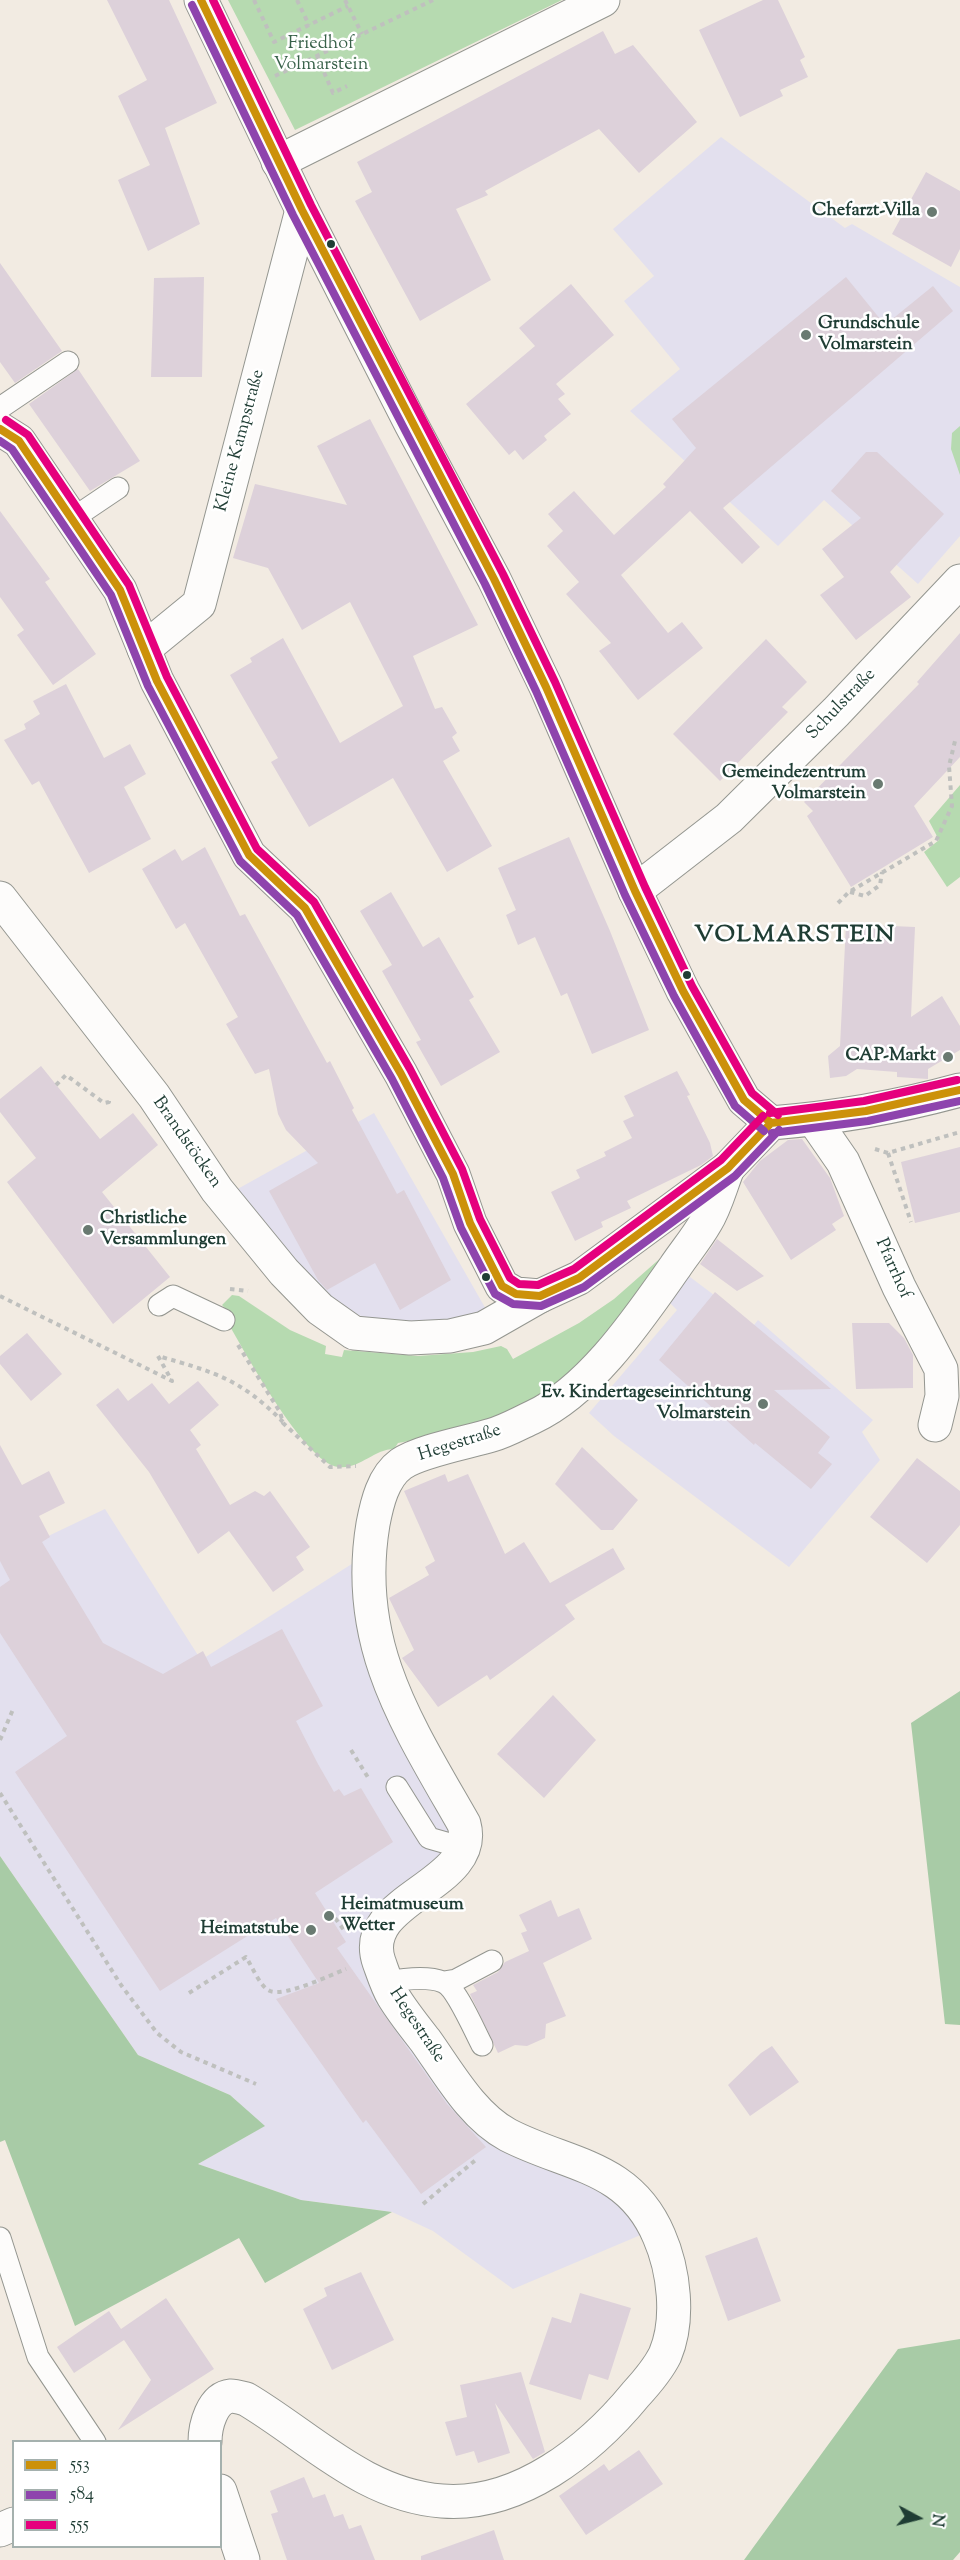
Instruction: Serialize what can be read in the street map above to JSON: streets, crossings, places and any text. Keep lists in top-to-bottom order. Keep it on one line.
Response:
{"streets":{"street":["Kleine Kampstraße","Schulstraße","Brandstöcken","Pfarrhof","Hegestraße"]},"crossings":[["Brandstöcken","Hegestraße"]],"districts":["VOLMARSTEIN"],"parks":["Friedhof Volmarstein"],"places":["Chefarzt-Villa","Grundschule Volmarstein","Gemeindezentrum Volmarstein","CAP-Markt","Christliche Versammlungen","Ev. Kindertageseinrichtung Volmarstein","Heimatmuseum Wetter","Heimatstube"],"lines":["transit line 553","transit line 555","transit line 584"],"legend":["553","584","555"],"north":"right"}
